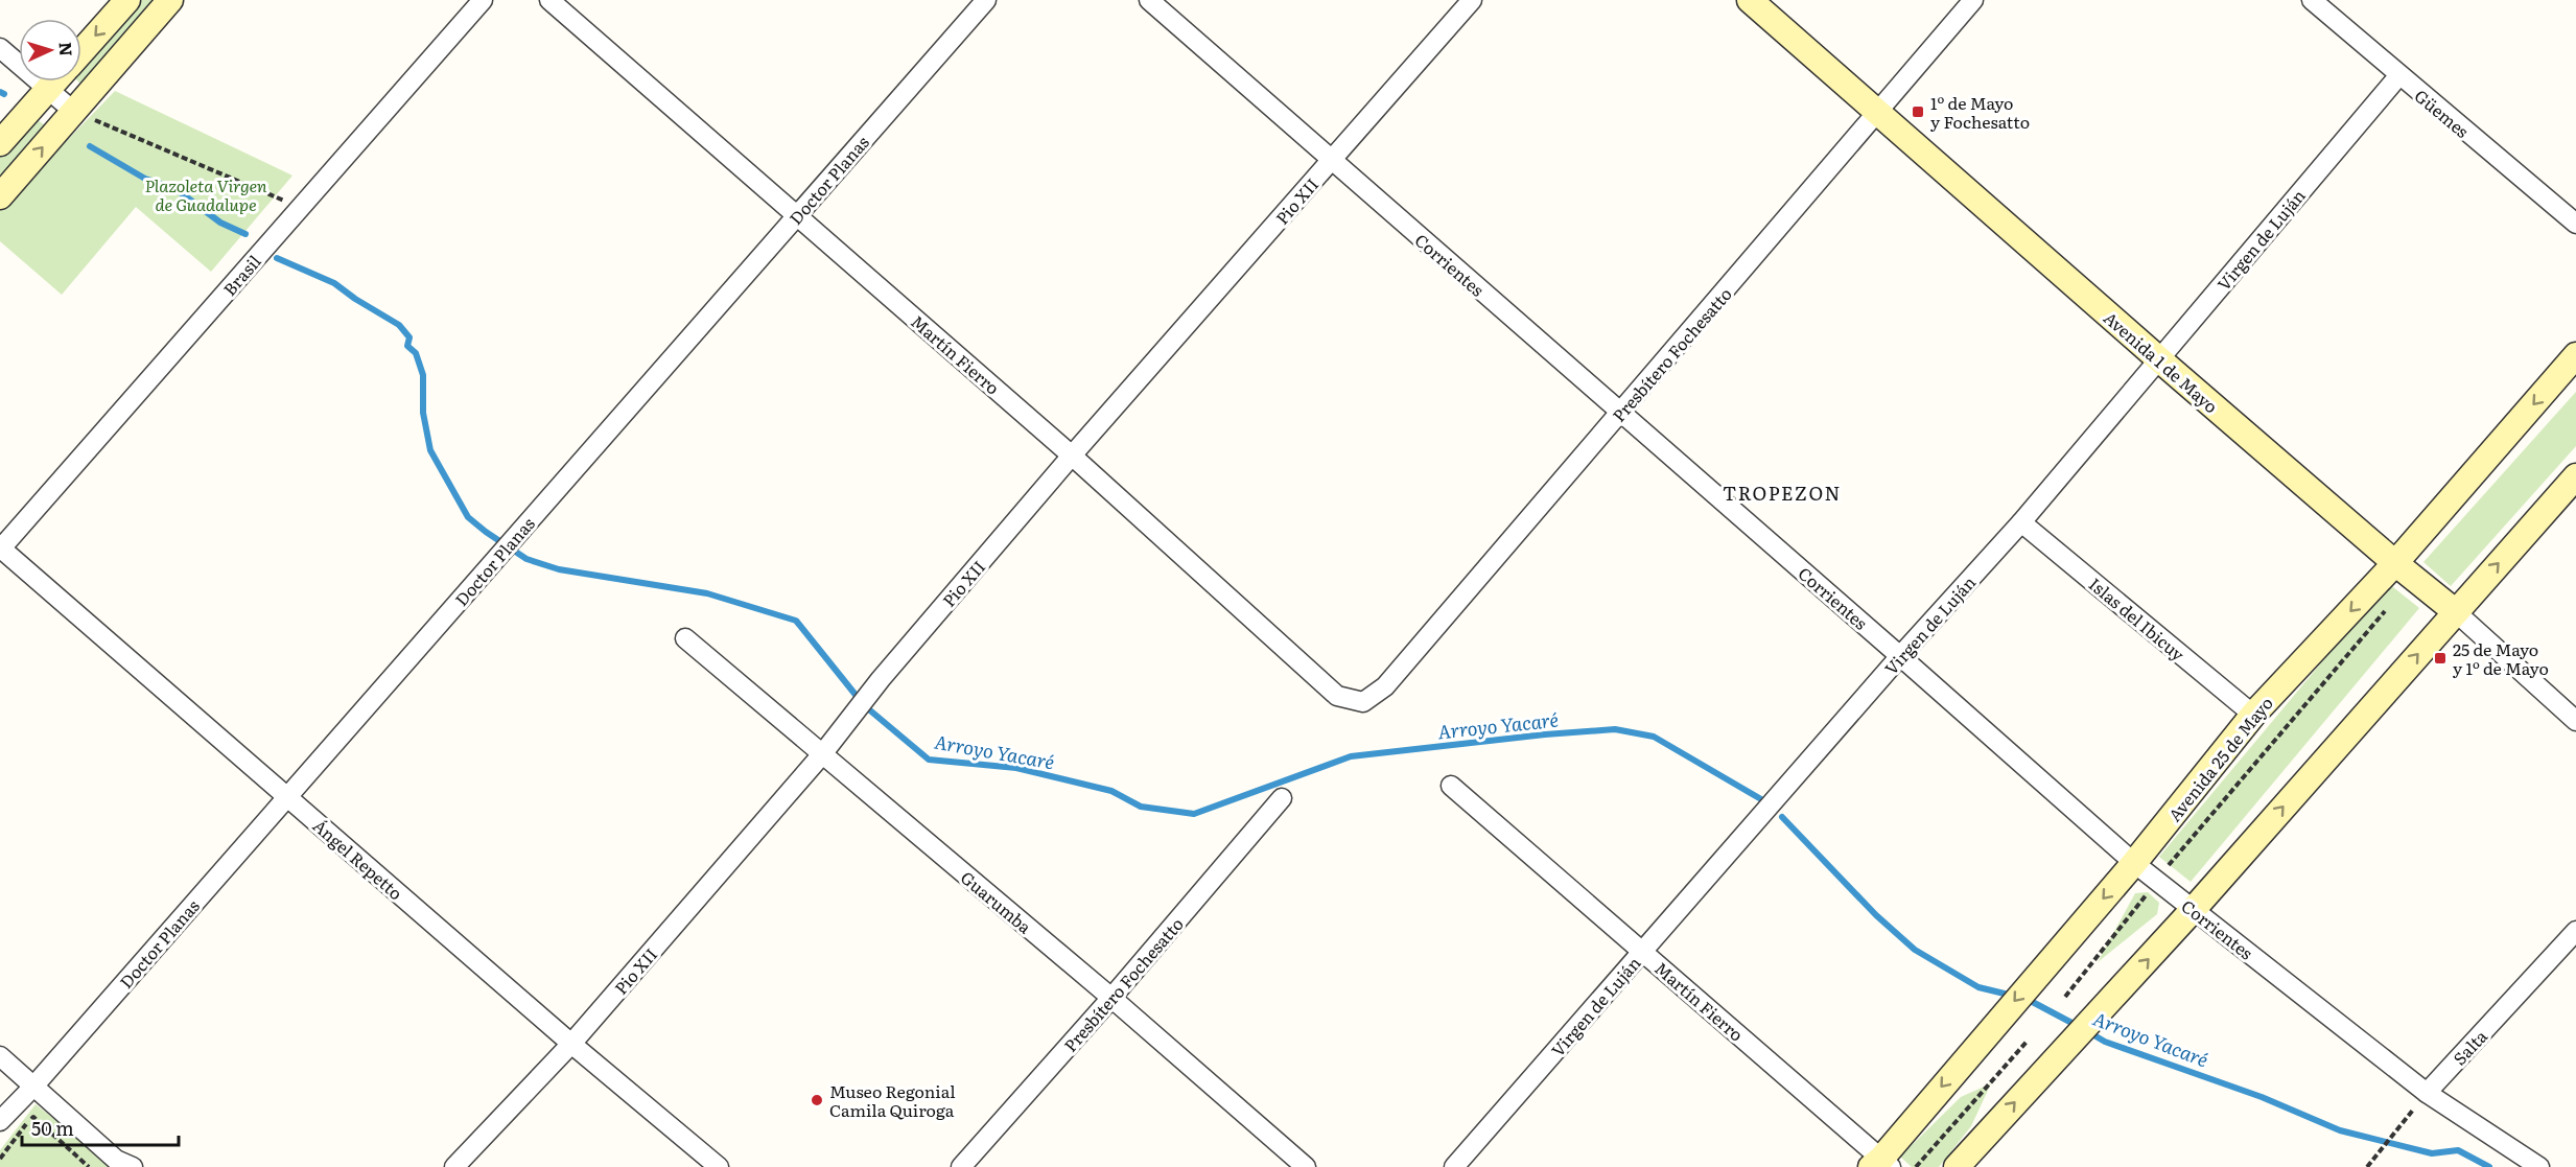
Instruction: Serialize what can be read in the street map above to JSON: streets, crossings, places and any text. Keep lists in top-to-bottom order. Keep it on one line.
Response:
{"streets":{"main road":["Avenida 1 de Mayo","Avenida 25 de Mayo"],"street":["Güemes","Doctor Planas","Pio XII","Virgen de Luján","Corrientes","Brasil","Martín Fierro","Presbítero Fochesatto","Islas del Ibicuy","Ángel Repetto","Guarumba","Salta"]},"crossings":[["Güemes","Virgen de Luján"],["Doctor Planas","Martín Fierro"],["Doctor Planas","Ángel Repetto"],["Pio XII","Corrientes"],["Pio XII","Martín Fierro"],["Pio XII","Ángel Repetto"],["Pio XII","Guarumba"],["Virgen de Luján","Corrientes"],["Virgen de Luján","Martín Fierro"],["Virgen de Luján","Avenida 1 de Mayo"],["Virgen de Luján","Islas del Ibicuy"],["Corrientes","Presbítero Fochesatto"],["Corrientes","Avenida 25 de Mayo"],["Corrientes","Salta"],["Brasil","Ángel Repetto"],["Martín Fierro","Presbítero Fochesatto"],["Martín Fierro","Avenida 25 de Mayo"],["Presbítero Fochesatto","Avenida 1 de Mayo"],["Presbítero Fochesatto","Guarumba"],["Avenida 1 de Mayo","Avenida 25 de Mayo"],["Islas del Ibicuy","Avenida 25 de Mayo"]],"districts":["TROPEZON"],"water":["Arroyo Yacaré"],"parks":["Plazoleta Virgen de Guadalupe"],"places":{"transit":["1º de Mayo y Fochesatto","25 de Mayo y 1º de Mayo"],"other":["Museo Regonial Camila Quiroga"]},"scale_bar":"50 m","north":"right"}
